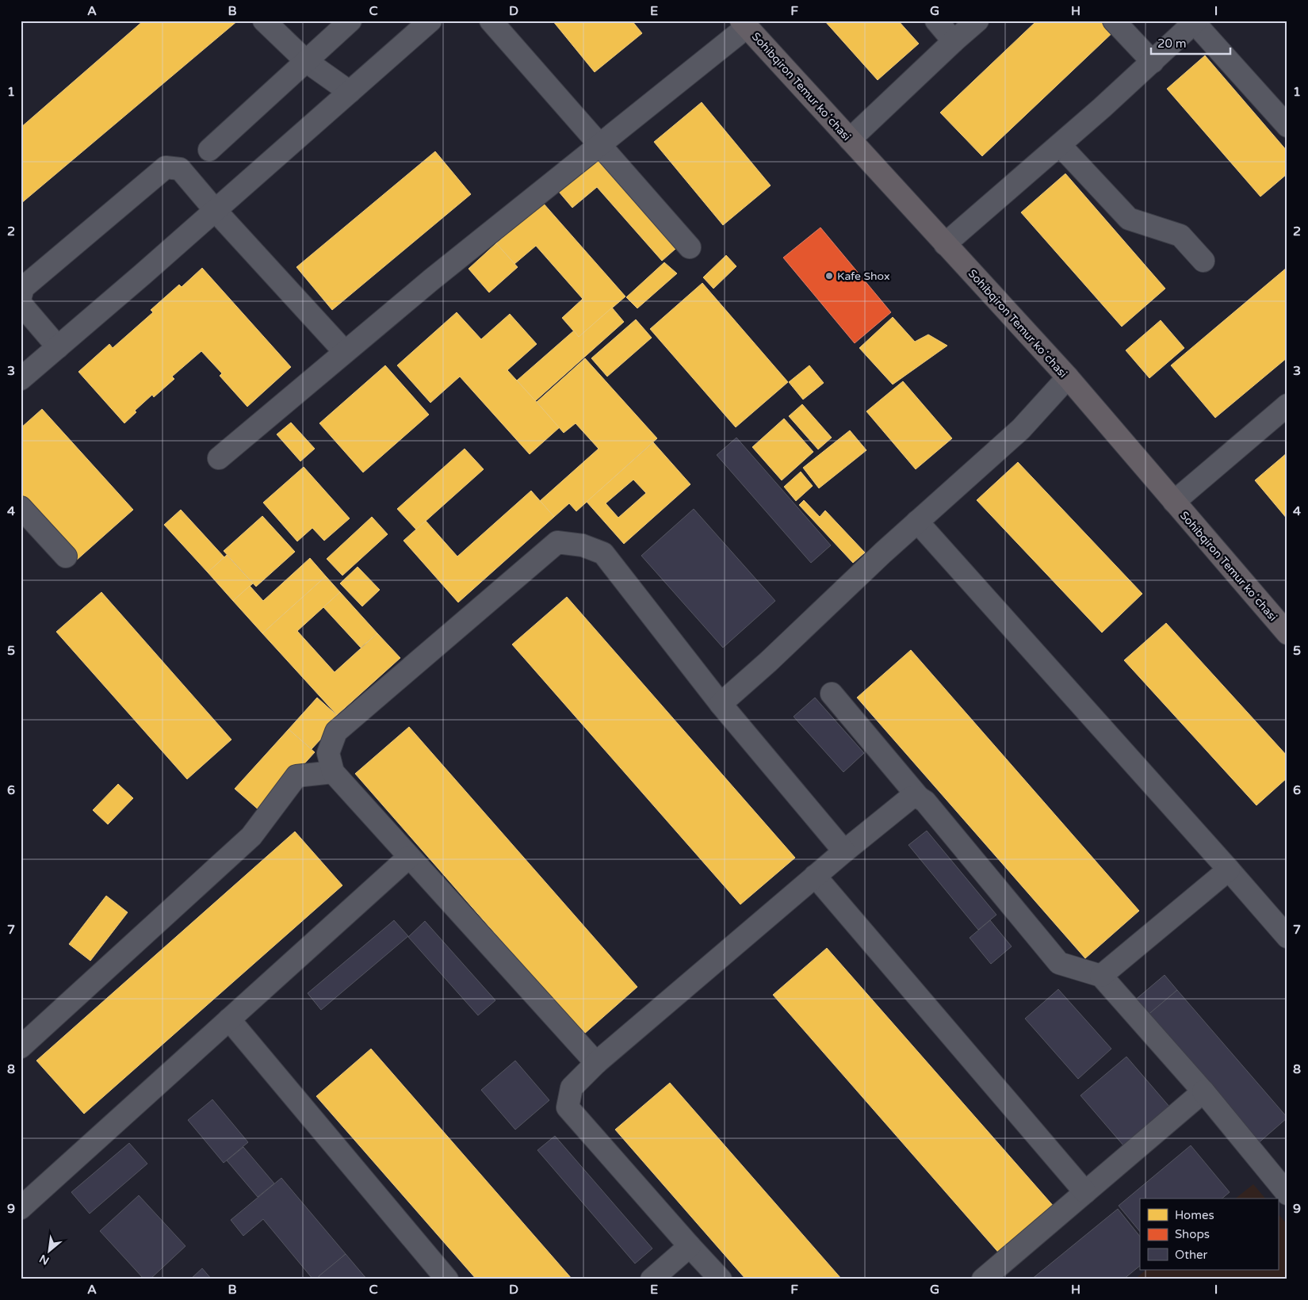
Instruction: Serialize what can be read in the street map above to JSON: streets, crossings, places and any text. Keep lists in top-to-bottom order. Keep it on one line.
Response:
{"streets":{"main road":["Sohibqiron Temur koʻchasi"]},"places":["Kafe Shox"],"legend":["Homes","Shops","Other"],"scale_bar":"20 m","north":"bottom left","grid":{"columns":["A","B","C","D","E","F","G","H","I"],"rows":["1","2","3","4","5","6","7","8","9"]}}
